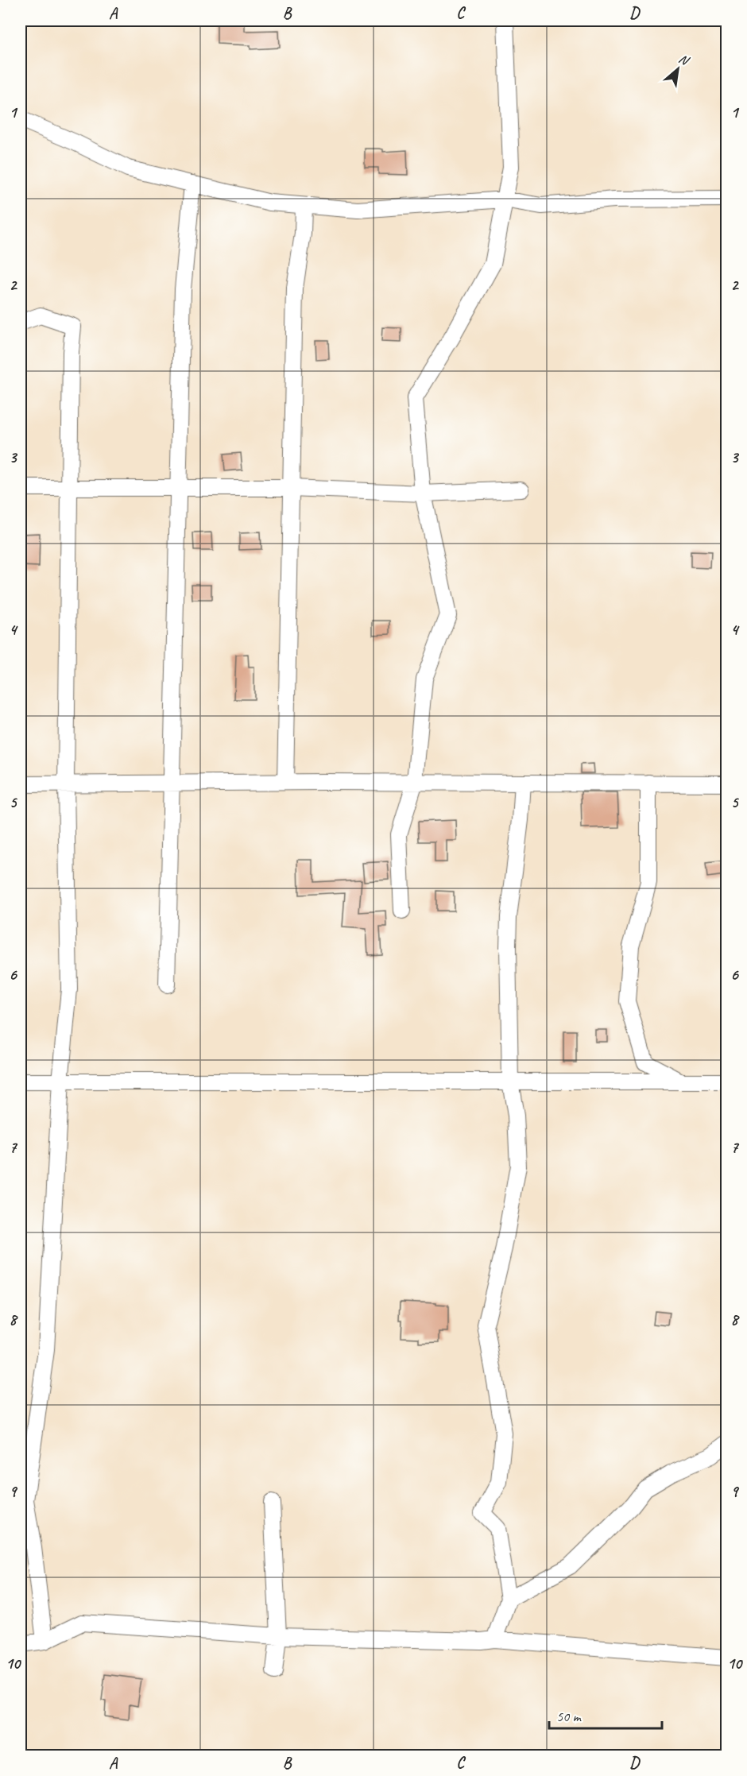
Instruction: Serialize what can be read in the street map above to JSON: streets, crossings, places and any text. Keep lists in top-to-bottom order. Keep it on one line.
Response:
{"scale_bar":"50 m","north":"top right","grid":{"columns":["A","B","C","D"],"rows":["1","2","3","4","5","6","7","8","9","10"]}}
